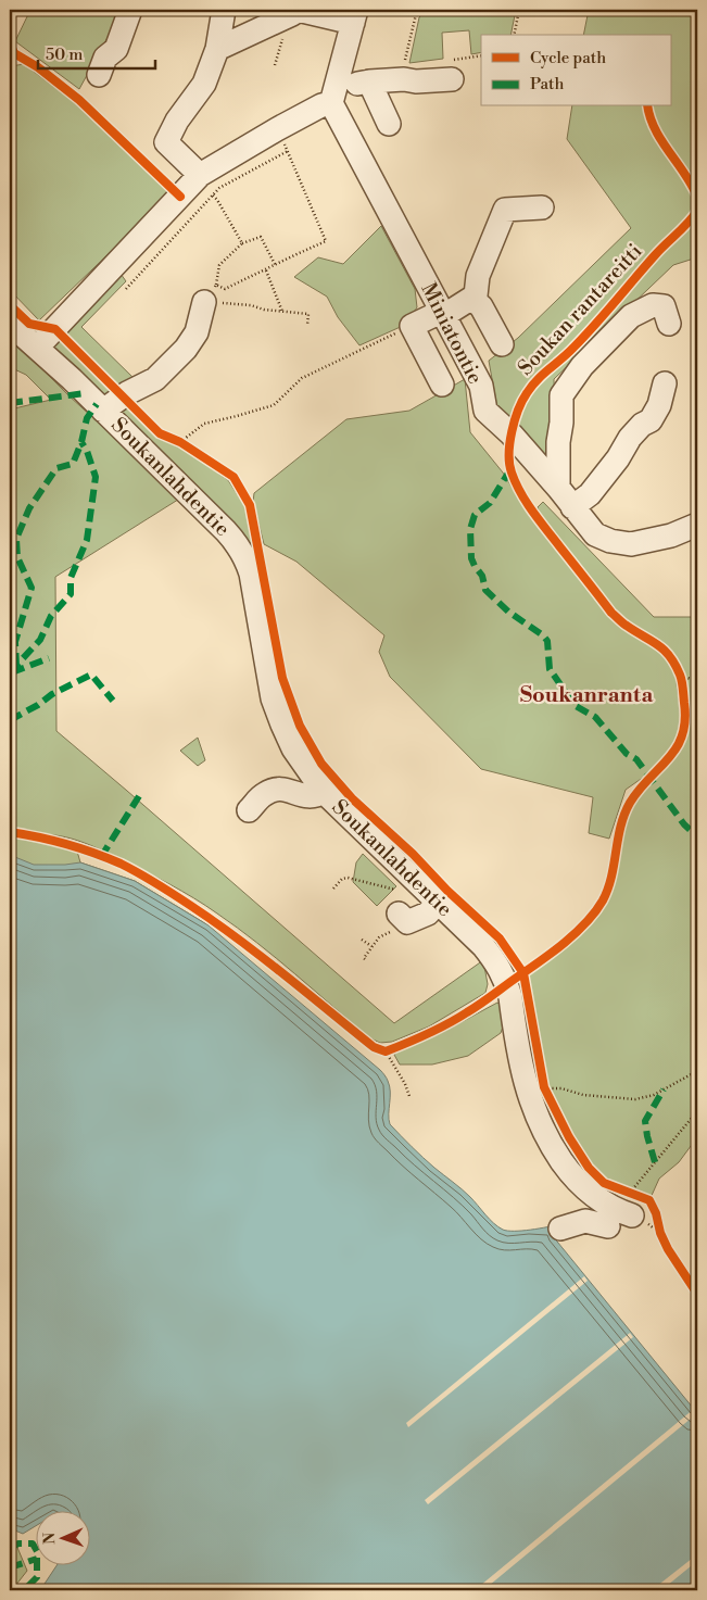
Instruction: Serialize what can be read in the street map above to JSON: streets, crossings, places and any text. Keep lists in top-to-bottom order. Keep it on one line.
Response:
{"streets":{"street":["Miniatontie","Soukanlahdentie"],"cycle path":["Soukan rantareitti"]},"districts":["Soukanranta"],"legend":["Cycle path","Path"],"scale_bar":"50 m","north":"left"}
